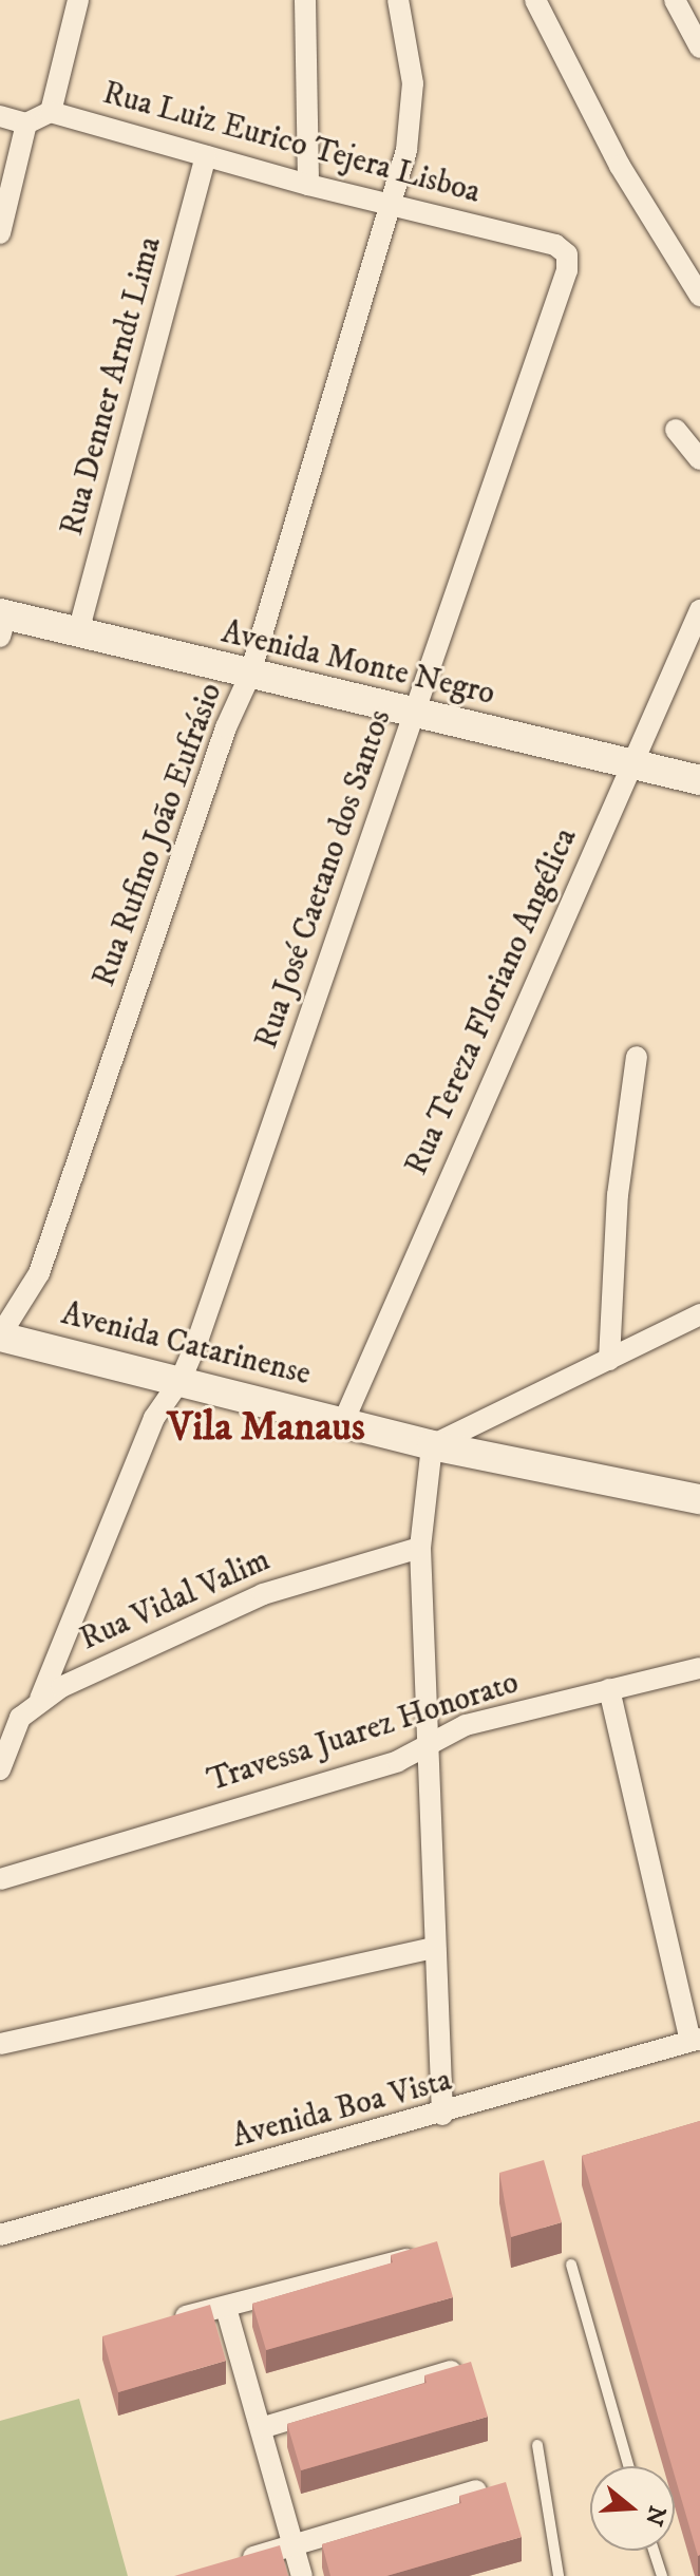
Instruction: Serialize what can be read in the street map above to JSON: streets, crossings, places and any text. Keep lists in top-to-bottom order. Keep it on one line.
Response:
{"streets":{"street":["Rua Luiz Eurico Tejera Lisboa","Rua Denner Arndt Lima","Avenida Monte Negro","Rua Rufino João Eufrásio","Rua José Caetano dos Santos","Rua Tereza Floriano Angélica","Avenida Catarinense","Rua Vidal Valim","Travessa Juarez Honorato","Avenida Boa Vista"]},"crossings":[["Rua Luiz Eurico Tejera Lisboa","Rua Denner Arndt Lima"],["Rua Luiz Eurico Tejera Lisboa","Rua Rufino João Eufrásio"],["Rua Luiz Eurico Tejera Lisboa","Rua José Caetano dos Santos"],["Rua Denner Arndt Lima","Avenida Monte Negro"],["Avenida Monte Negro","Rua Rufino João Eufrásio"],["Avenida Monte Negro","Rua José Caetano dos Santos"],["Avenida Monte Negro","Rua Tereza Floriano Angélica"],["Rua Rufino João Eufrásio","Avenida Catarinense"],["Rua José Caetano dos Santos","Avenida Catarinense"],["Rua José Caetano dos Santos","Rua Vidal Valim"],["Rua Tereza Floriano Angélica","Avenida Catarinense"]],"districts":["Vila Manaus"],"north":"right"}
